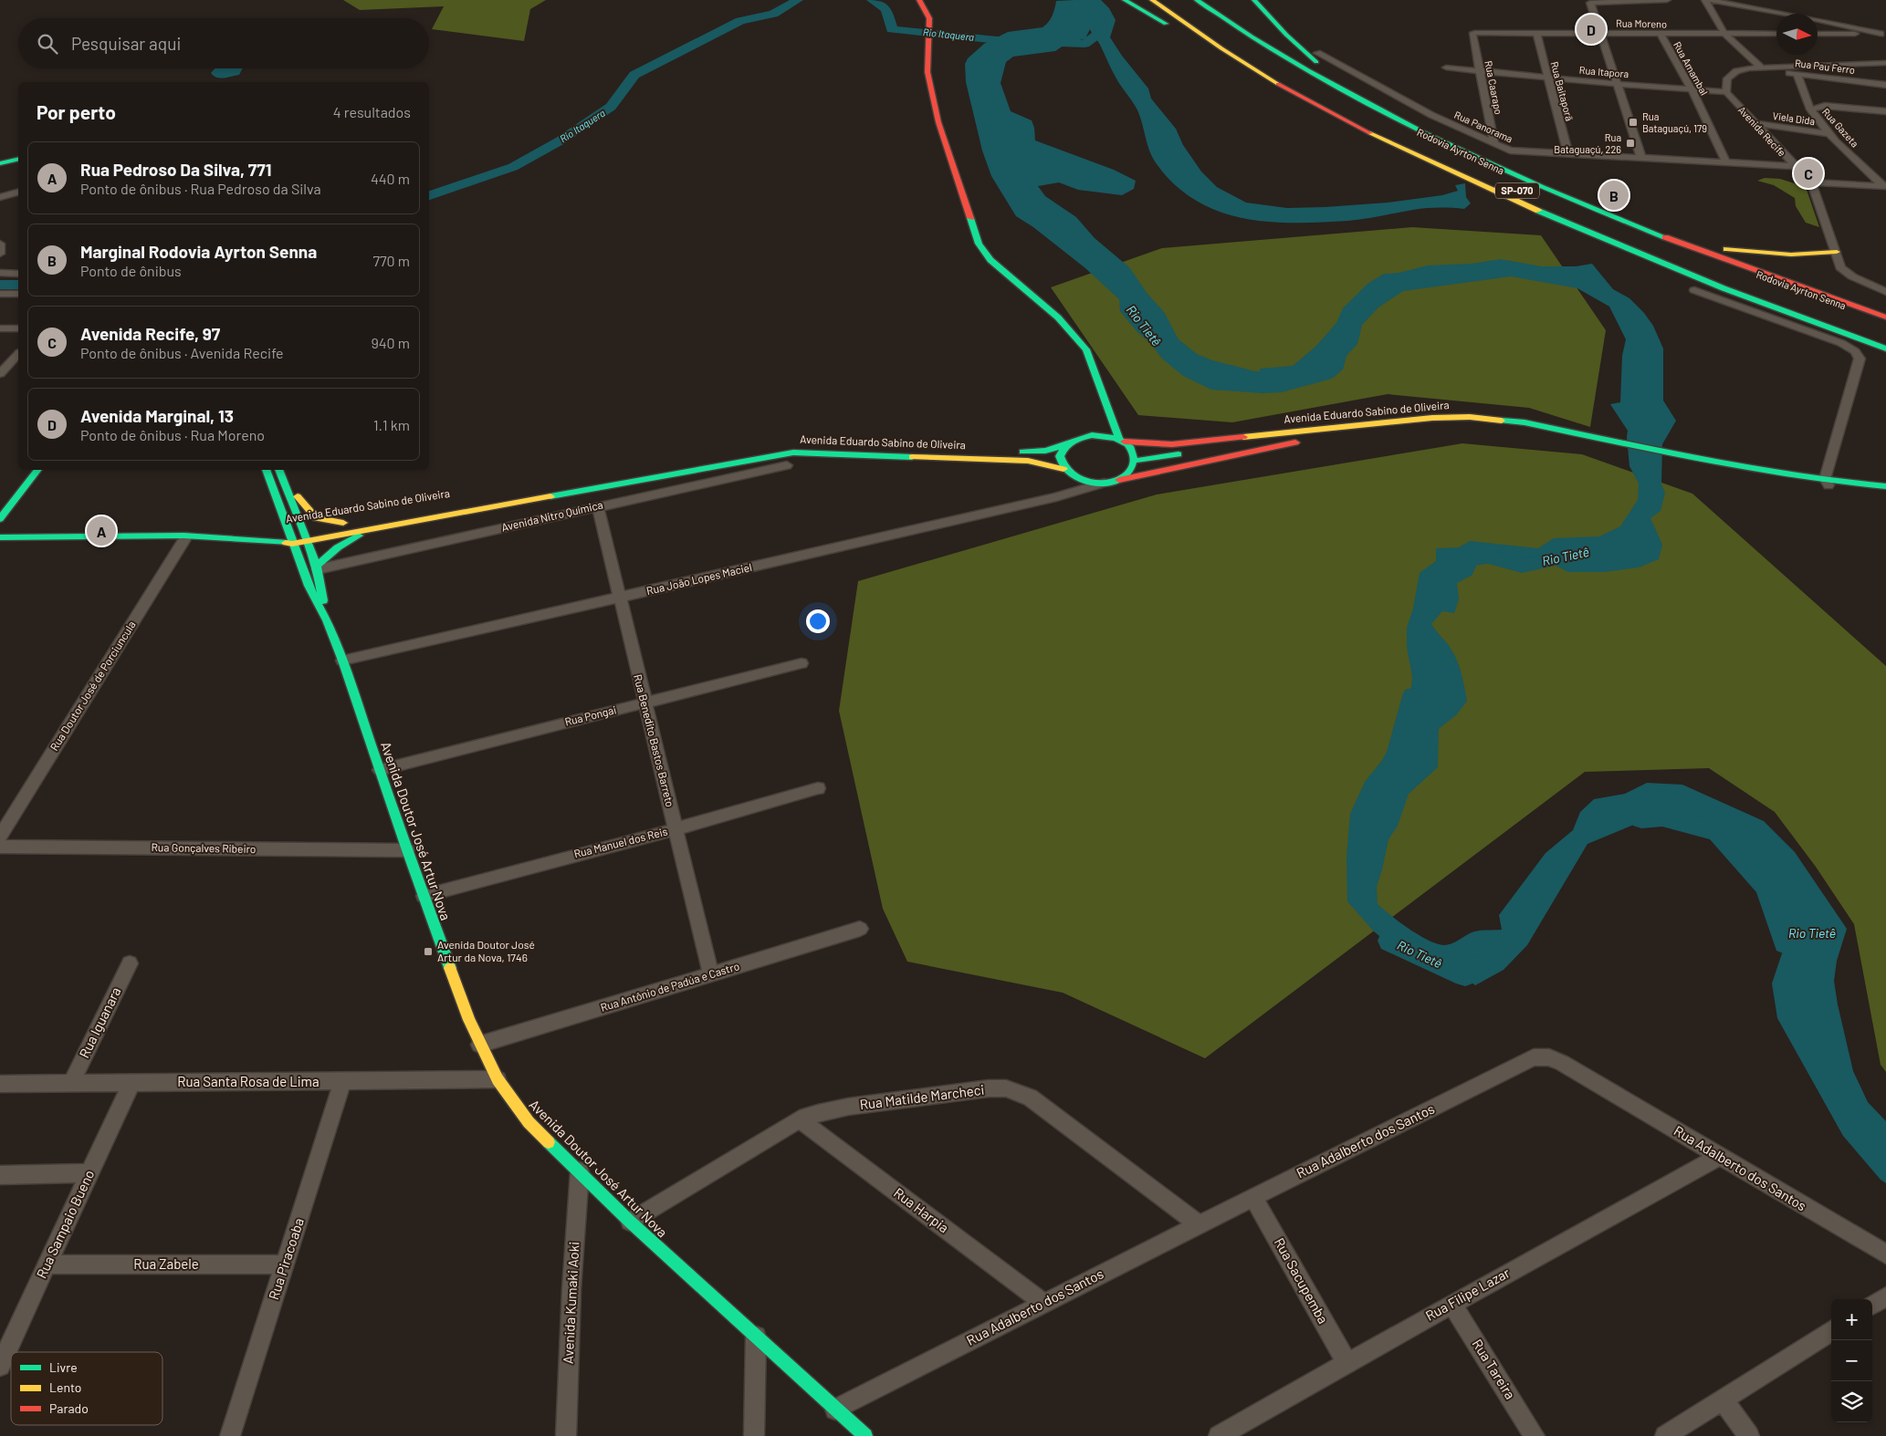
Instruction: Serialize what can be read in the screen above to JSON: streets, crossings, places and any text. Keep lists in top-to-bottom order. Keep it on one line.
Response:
{"streets":{"main road":["Rodovia Ayrton Senna","SP-070","Avenida Eduardo Sabino de Oliveira","Avenida Doutor José Artur Nova"],"street":["Rua Moreno","Rua Pau Ferro","Rua Amambal","Rua Itapora","Rua Caarapo","Rua Baitaporã","Viela Dida","Rua Panorama","Rua Gazeta","Avenida Recife","Avenida Nitro Química","Rua João Lopes Maciel","Rua Doutor José de Porciuncula","Rua Pongai","Rua Benedito Bastos Barreto","Rua Manuel dos Reis","Rua Gonçalves Ribeiro","Rua Antônio de Padúa e Castro","Rua Iguanara","Rua Santa Rosa de Lima","Rua Matilde Marcheci","Rua Adalberto dos Santos","Rua Harpia","Rua Sampaio Bueno","Rua Piracoaba","Rua Zabele","Rua Sacupemba","Rua Filipe Lazar","Avenida Kumaki Aoki","Rua Tareira"]},"crossings":[["Rua Moreno","Rua Amambal"],["Rua Moreno","Rua Caarapo"],["Rua Moreno","Rua Baitaporã"],["Rua Pau Ferro","Rua Gazeta"],["Rua Amambal","Rua Itapora"],["Rua Amambal","Rua Panorama"],["Rua Itapora","Rua Caarapo"],["Rua Itapora","Rua Baitaporã"],["Rua Itapora","Avenida Recife"],["Rua Caarapo","Rua Panorama"],["Rua Baitaporã","Rua Panorama"],["Viela Dida","Rua Gazeta"],["Viela Dida","Avenida Recife"],["Rua Panorama","Avenida Recife"],["Avenida Eduardo Sabino de Oliveira","Rua João Lopes Maciel"],["Avenida Eduardo Sabino de Oliveira","Avenida Doutor José Artur Nova"],["Avenida Nitro Química","Rua Benedito Bastos Barreto"],["Avenida Nitro Química","Avenida Doutor José Artur Nova"],["Rua João Lopes Maciel","Rua Benedito Bastos Barreto"],["Rua João Lopes Maciel","Avenida Doutor José Artur Nova"],["Rua Pongai","Rua Benedito Bastos Barreto"],["Rua Pongai","Avenida Doutor José Artur Nova"],["Rua Benedito Bastos Barreto","Rua Manuel dos Reis"],["Rua Benedito Bastos Barreto","Rua Antônio de Padúa e Castro"],["Avenida Doutor José Artur Nova","Rua Manuel dos Reis"],["Avenida Doutor José Artur Nova","Rua Gonçalves Ribeiro"],["Avenida Doutor José Artur Nova","Rua Antônio de Padúa e Castro"],["Avenida Doutor José Artur Nova","Rua Santa Rosa de Lima"],["Avenida Doutor José Artur Nova","Rua Matilde Marcheci"],["Avenida Doutor José Artur Nova","Rua Adalberto dos Santos"],["Avenida Doutor José Artur Nova","Avenida Kumaki Aoki"],["Rua Iguanara","Rua Santa Rosa de Lima"],["Rua Santa Rosa de Lima","Rua Sampaio Bueno"],["Rua Santa Rosa de Lima","Rua Piracoaba"],["Rua Matilde Marcheci","Rua Adalberto dos Santos"],["Rua Matilde Marcheci","Rua Harpia"],["Rua Adalberto dos Santos","Rua Harpia"],["Rua Adalberto dos Santos","Rua Sacupemba"],["Rua Adalberto dos Santos","Rua Filipe Lazar"],["Rua Sampaio Bueno","Rua Zabele"],["Rua Piracoaba","Rua Zabele"],["Rua Sacupemba","Rua Filipe Lazar"],["Rua Filipe Lazar","Rua Tareira"]],"water":["Rio Itaquera","Rio Tietê"],"places":{"transit":["Rua Bataguaçú, 179","Rua Bataguaçú, 226","Avenida Doutor José Artur da Nova, 1746"]},"legend":["Livre","Lento","Parado"],"north":"right","page":{"pins":["D","C","B","A"],"search":"Pesquisar aqui","heading":["Por perto","4 resultados"],"list":[{"mark":"A","name":"Rua Pedroso Da Silva, 771","note":"Ponto de ônibus · Rua Pedroso da Silva","value":"440 m"},{"mark":"B","name":"Marginal Rodovia Ayrton Senna","note":"Ponto de ônibus","value":"770 m"},{"mark":"C","name":"Avenida Recife, 97","note":"Ponto de ônibus · Avenida Recife","value":"940 m"},{"mark":"D","name":"Avenida Marginal, 13","note":"Ponto de ônibus · Rua Moreno","value":"1.1 km"}],"map_buttons":["+","−"]}}
